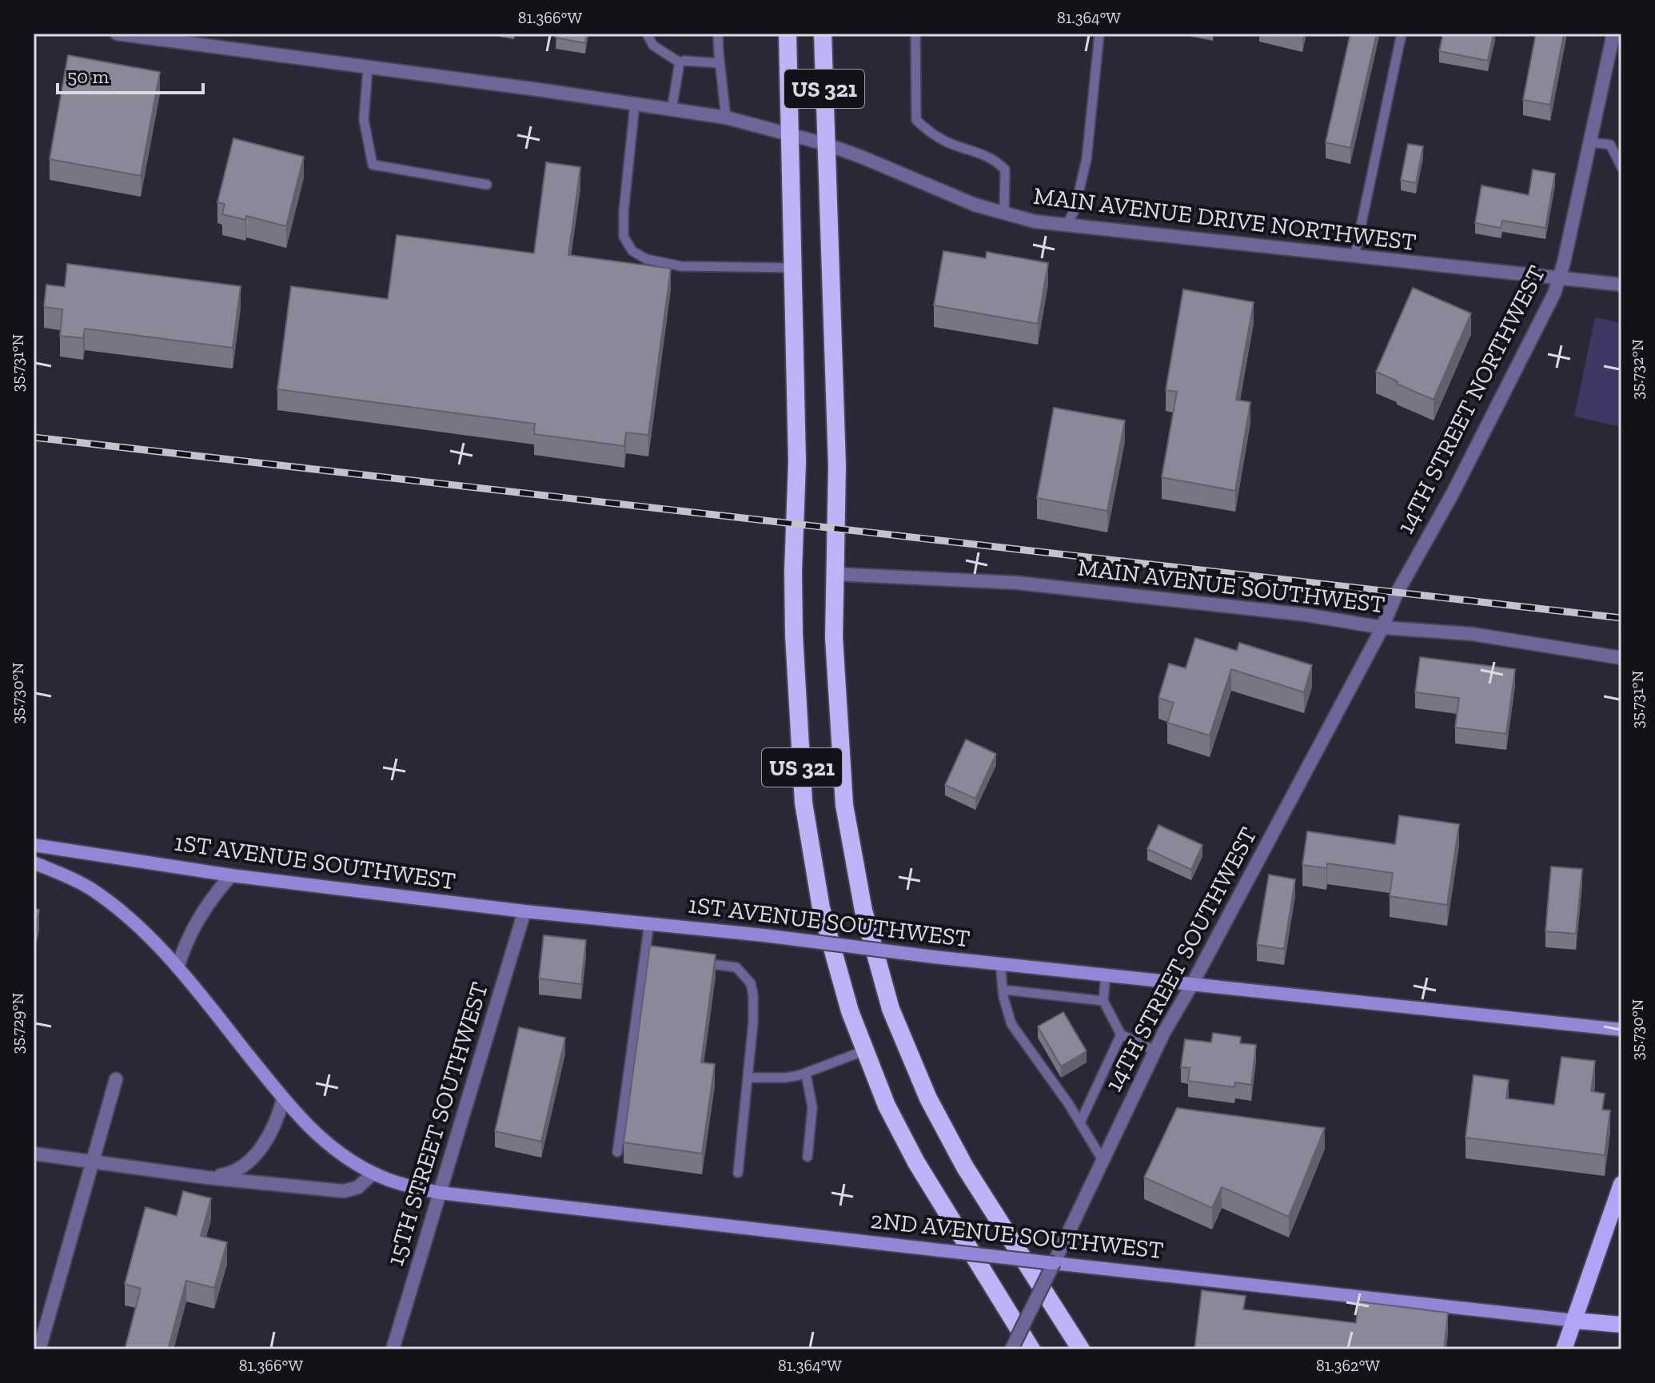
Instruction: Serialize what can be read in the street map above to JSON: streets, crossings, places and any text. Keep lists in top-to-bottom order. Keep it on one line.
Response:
{"streets":{"highway":["US 321"],"main road":["1ST AVENUE SOUTHWEST","2ND AVENUE SOUTHWEST"],"street":["MAIN AVENUE DRIVE NORTHWEST","14TH STREET NORTHWEST","MAIN AVENUE SOUTHWEST","14TH STREET SOUTHWEST","15TH STREET SOUTHWEST"]},"crossings":[["US 321","MAIN AVENUE DRIVE NORTHWEST"],["US 321","MAIN AVENUE SOUTHWEST"],["MAIN AVENUE DRIVE NORTHWEST","14TH STREET NORTHWEST"],["14TH STREET NORTHWEST","14TH STREET SOUTHWEST"],["MAIN AVENUE SOUTHWEST","14TH STREET SOUTHWEST"],["1ST AVENUE SOUTHWEST","14TH STREET SOUTHWEST"],["1ST AVENUE SOUTHWEST","15TH STREET SOUTHWEST"],["14TH STREET SOUTHWEST","2ND AVENUE SOUTHWEST"],["15TH STREET SOUTHWEST","2ND AVENUE SOUTHWEST"]],"scale_bar":"50 m","coordinates":["81.366°W","81.364°W","35.731°N","35.732°N","35.730°N","35.729°N","81.362°W"]}
